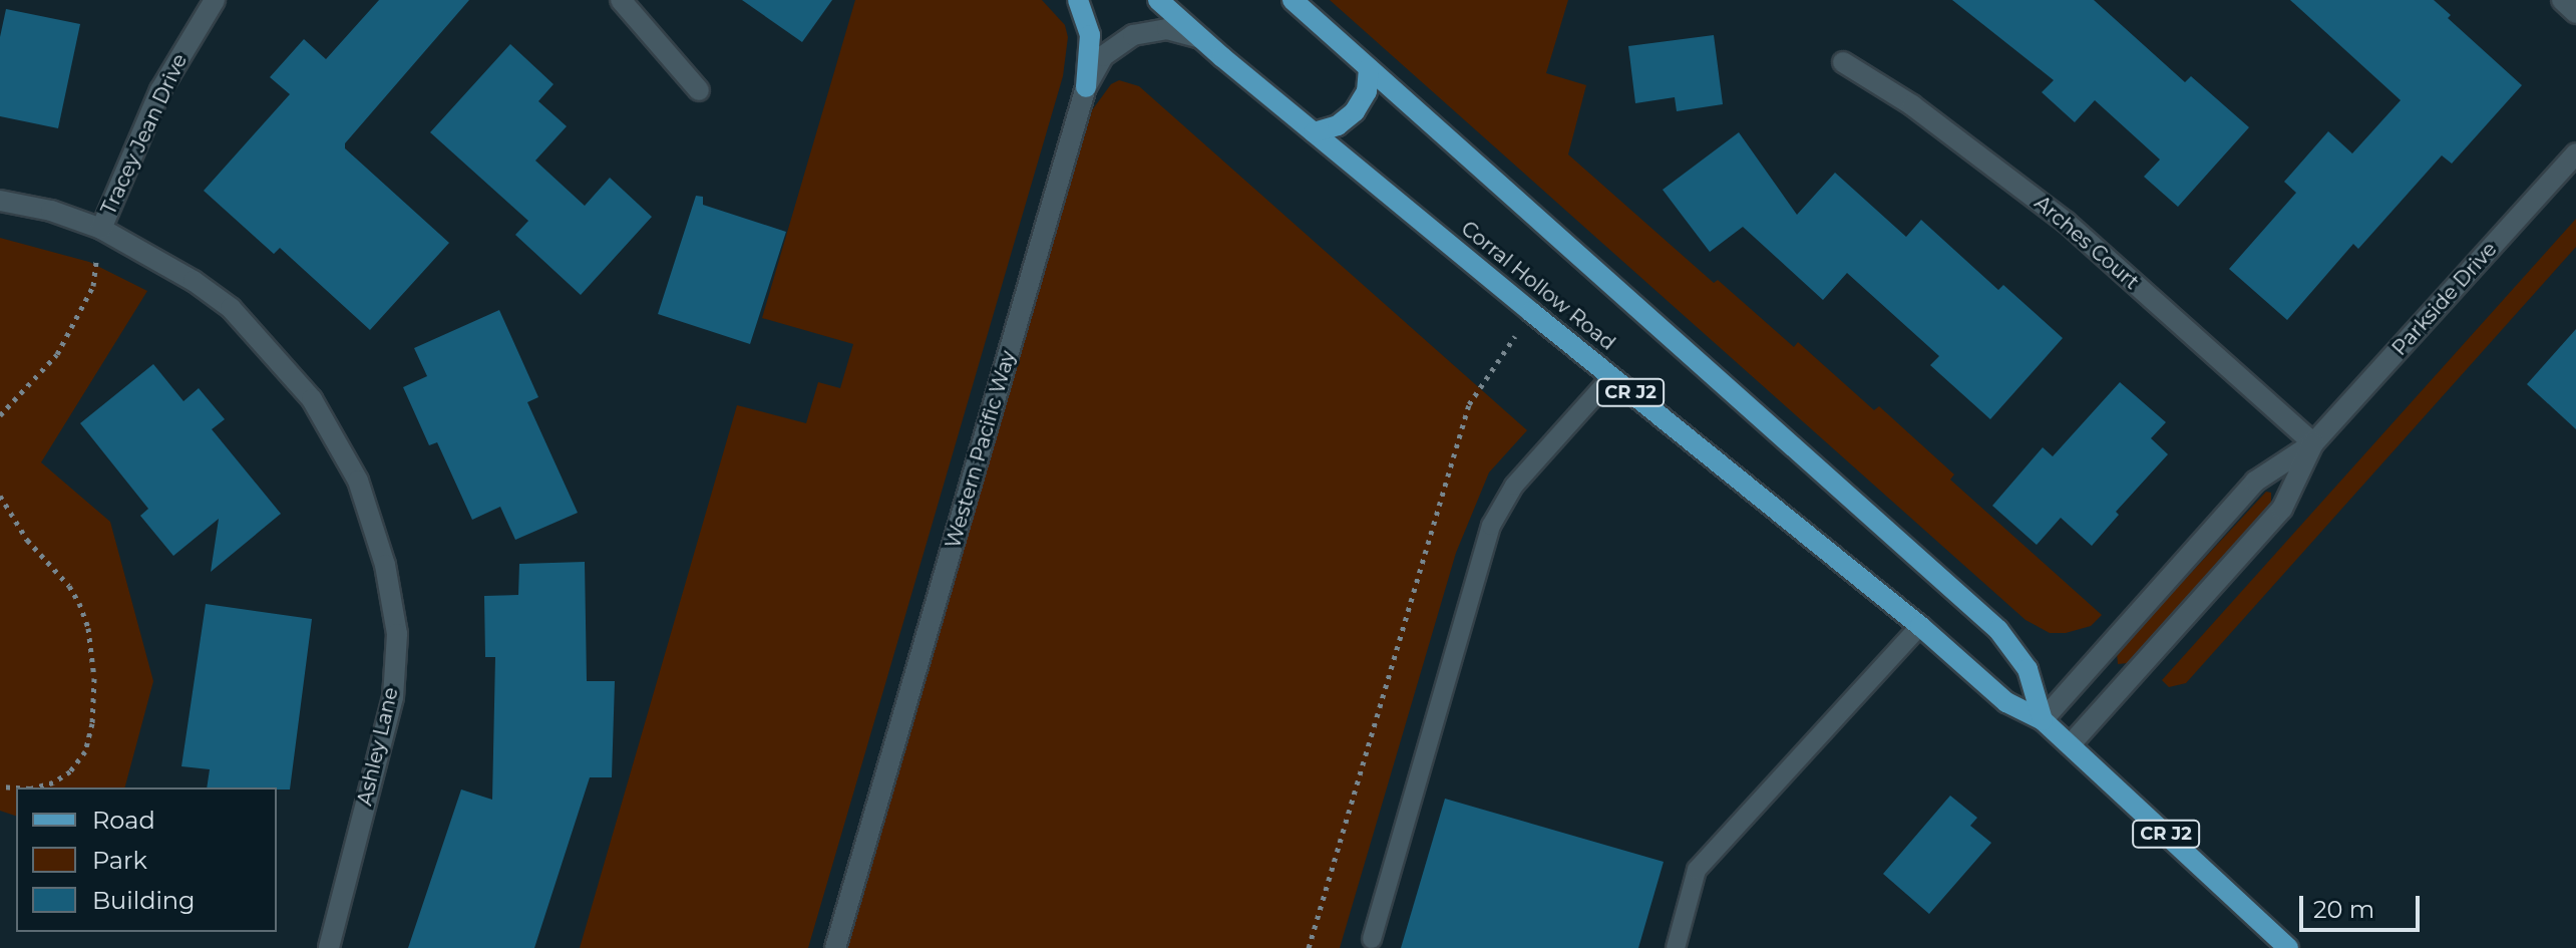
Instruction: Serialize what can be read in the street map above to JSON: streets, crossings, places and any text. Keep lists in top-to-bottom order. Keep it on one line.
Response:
{"streets":{"main road":["Corral Hollow Road","CR J2"],"street":["Tracey Jean Drive","Arches Court","Parkside Drive","Western Pacific Way","Ashley Lane"]},"crossings":[["Tracey Jean Drive","Ashley Lane"],["Arches Court","Parkside Drive"],["Corral Hollow Road","Parkside Drive"],["Corral Hollow Road","Western Pacific Way"]],"legend":["Road","Park","Building"],"scale_bar":"20 m"}
